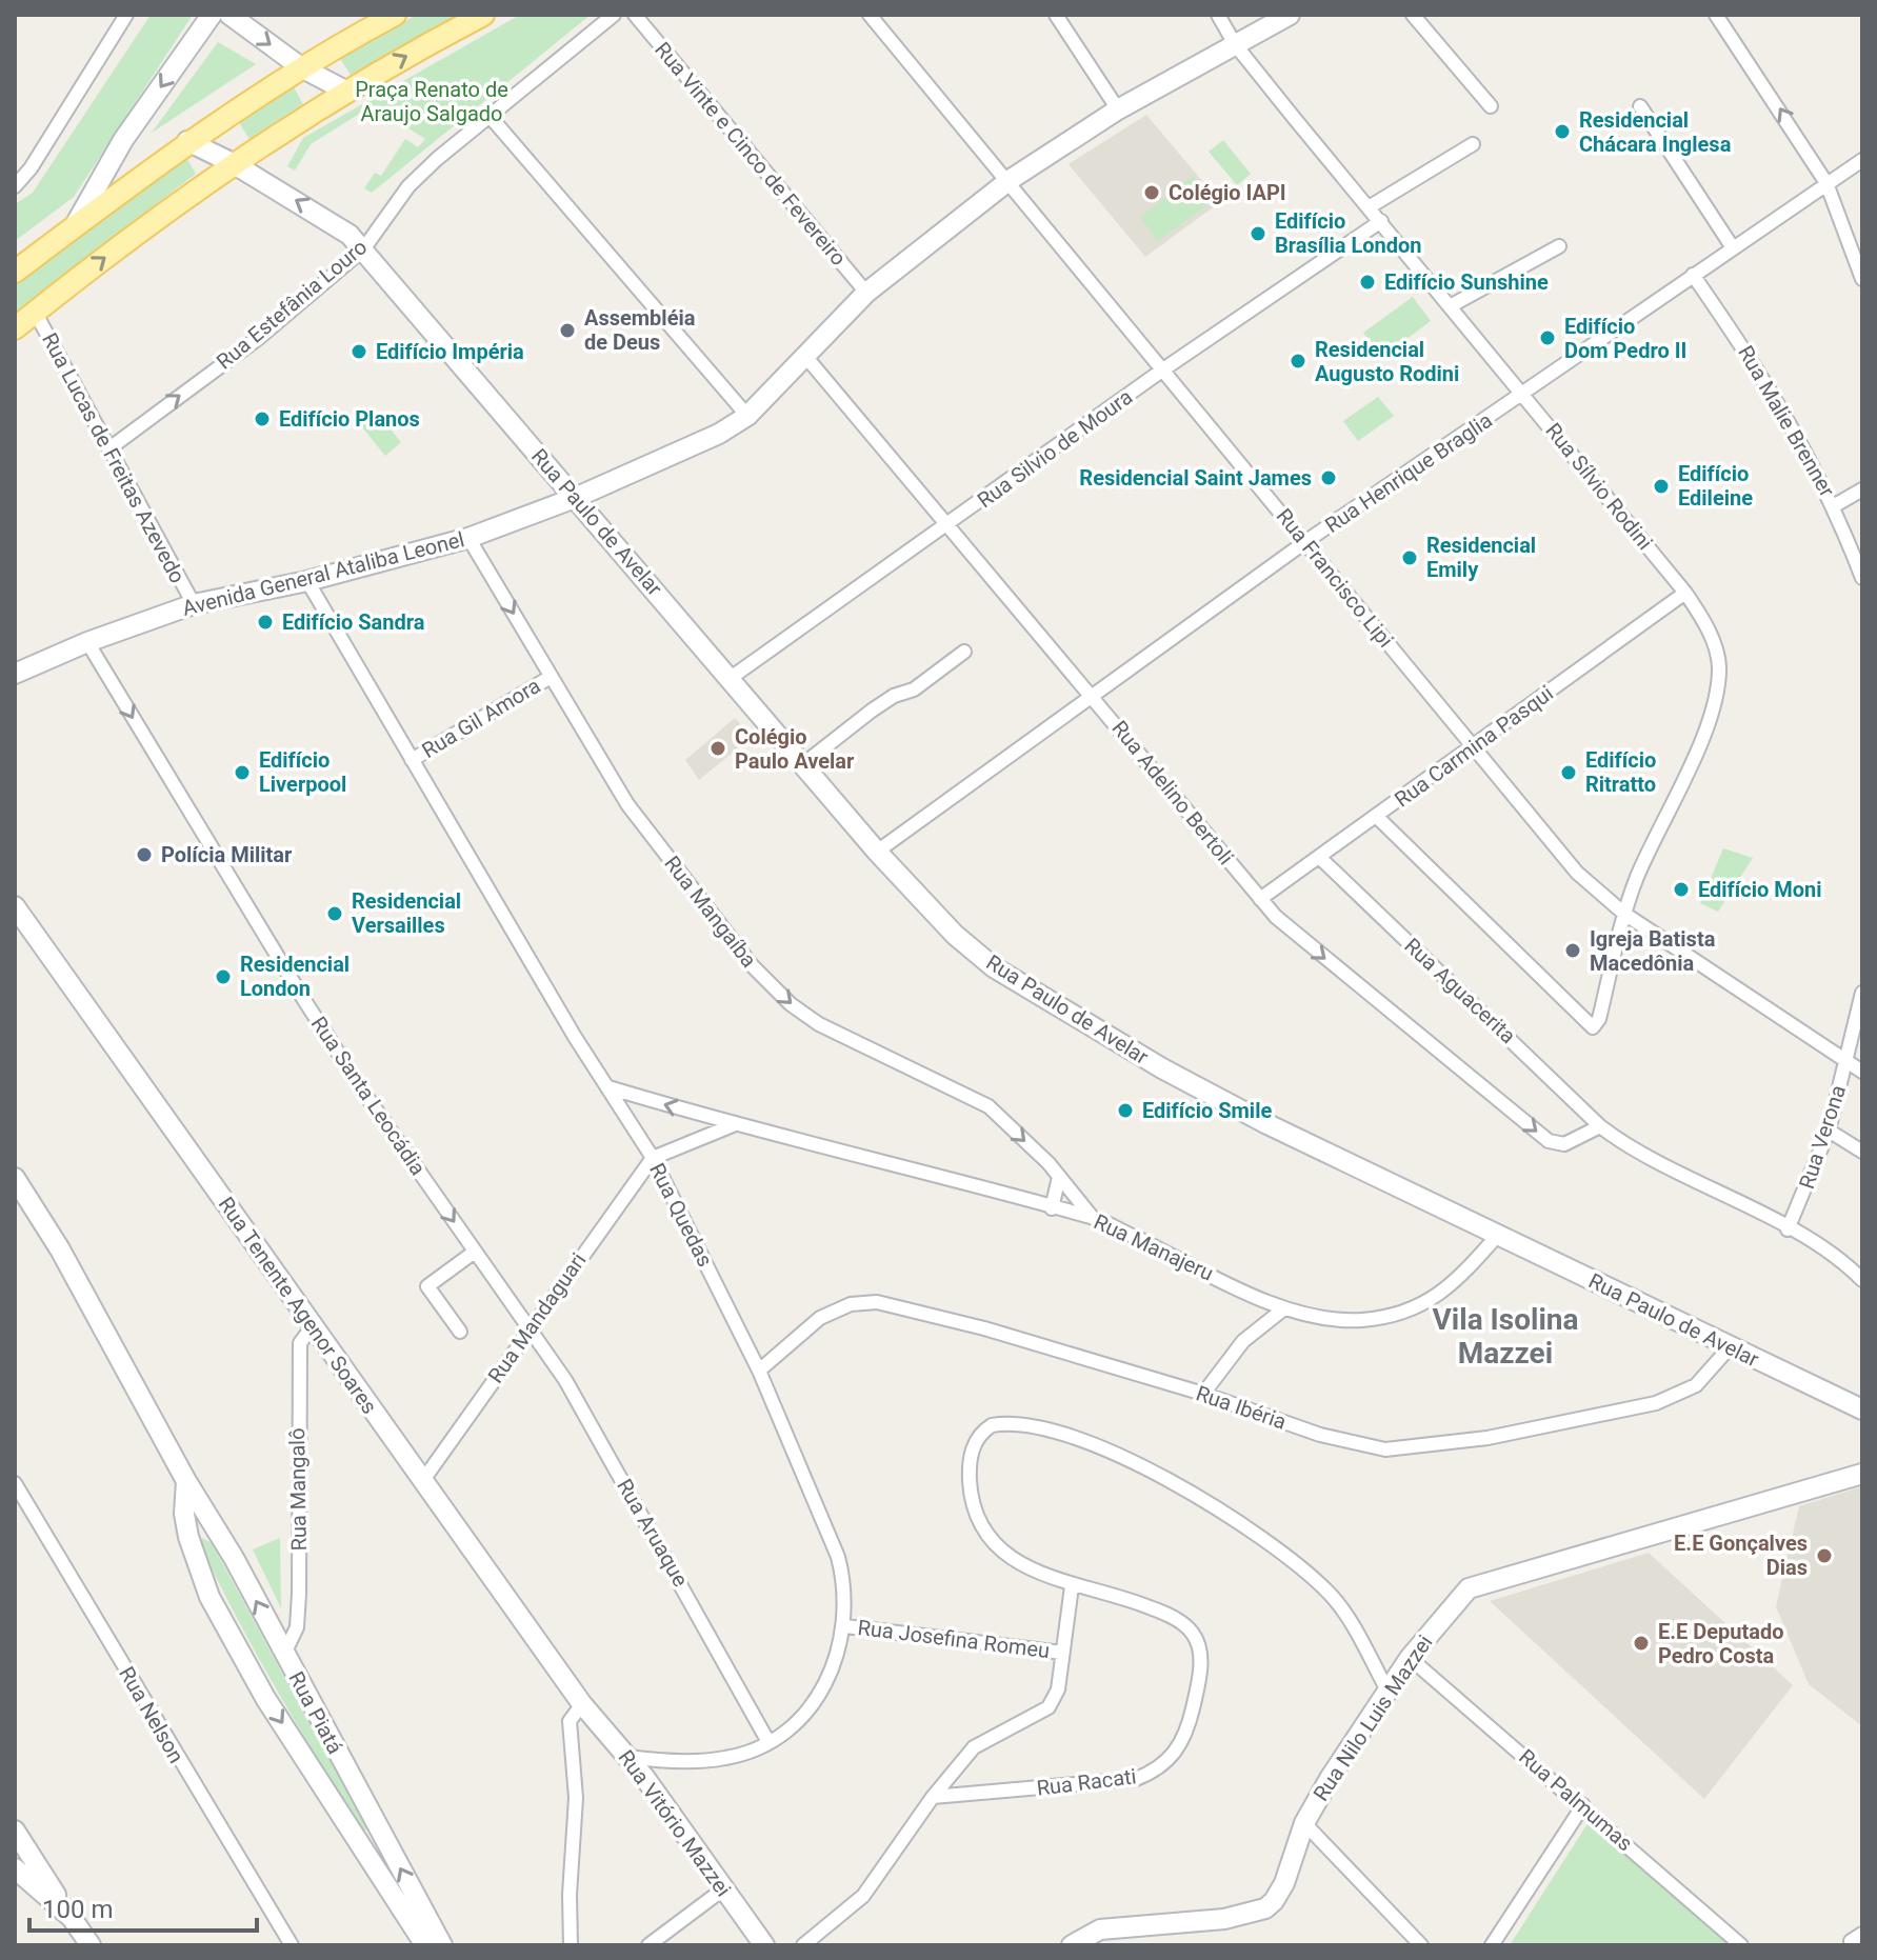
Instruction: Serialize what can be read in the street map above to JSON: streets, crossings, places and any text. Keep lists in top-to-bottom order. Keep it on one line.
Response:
{"streets":{"street":["Rua Vinte e Cinco de Fevereiro","Rua Estefânia Louro","Rua Malie Brenner","Rua Silvio de Moura","Rua Lucas de Freitas Azevedo","Rua Henrique Braglia","Rua Sílvio Rodini","Rua Paulo de Avelar","Avenida General Ataliba Leonel","Rua Francisco Lipi","Rua Gil Amora","Rua Carmina Pasqui","Rua Adelino Bertoli","Rua Mangaíba","Rua Aguacerita","Rua Santa Leocádia","Rua Verona","Rua Quedas","Rua Manajeru","Rua Tenente Agenor Soares","Rua Mandaguari","Rua Ibéria","Rua Mangalô","Rua Aruaque","Rua Josefina Romeu","Rua Piatá","Rua Nelson","Rua Nilo Luis Mazzei","Rua Racati","Rua Palmumas","Rua Vitório Mazzei"]},"crossings":[["Rua Vinte e Cinco de Fevereiro","Avenida General Ataliba Leonel"],["Rua Estefânia Louro","Rua Lucas de Freitas Azevedo"],["Rua Estefânia Louro","Rua Paulo de Avelar"],["Rua Malie Brenner","Rua Henrique Braglia"],["Rua Silvio de Moura","Rua Sílvio Rodini"],["Rua Silvio de Moura","Rua Paulo de Avelar"],["Rua Silvio de Moura","Rua Francisco Lipi"],["Rua Silvio de Moura","Rua Adelino Bertoli"],["Rua Lucas de Freitas Azevedo","Avenida General Ataliba Leonel"],["Rua Henrique Braglia","Rua Sílvio Rodini"],["Rua Henrique Braglia","Rua Paulo de Avelar"],["Rua Henrique Braglia","Rua Francisco Lipi"],["Rua Henrique Braglia","Rua Adelino Bertoli"],["Rua Sílvio Rodini","Avenida General Ataliba Leonel"],["Rua Sílvio Rodini","Rua Francisco Lipi"],["Rua Sílvio Rodini","Rua Carmina Pasqui"],["Rua Paulo de Avelar","Avenida General Ataliba Leonel"],["Rua Paulo de Avelar","Rua Manajeru"],["Rua Paulo de Avelar","Rua Ibéria"],["Avenida General Ataliba Leonel","Rua Francisco Lipi"],["Avenida General Ataliba Leonel","Rua Adelino Bertoli"],["Avenida General Ataliba Leonel","Rua Mangaíba"],["Avenida General Ataliba Leonel","Rua Santa Leocádia"],["Avenida General Ataliba Leonel","Rua Quedas"],["Rua Francisco Lipi","Rua Carmina Pasqui"],["Rua Francisco Lipi","Rua Verona"],["Rua Gil Amora","Rua Mangaíba"],["Rua Gil Amora","Rua Quedas"],["Rua Carmina Pasqui","Rua Adelino Bertoli"],["Rua Carmina Pasqui","Rua Aguacerita"],["Rua Adelino Bertoli","Rua Aguacerita"],["Rua Mangaíba","Rua Manajeru"],["Rua Aguacerita","Rua Verona"],["Rua Santa Leocádia","Rua Mandaguari"],["Rua Santa Leocádia","Rua Aruaque"],["Rua Quedas","Rua Manajeru"],["Rua Quedas","Rua Mandaguari"],["Rua Quedas","Rua Ibéria"],["Rua Quedas","Rua Aruaque"],["Rua Quedas","Rua Josefina Romeu"],["Rua Quedas","Rua Vitório Mazzei"],["Rua Tenente Agenor Soares","Rua Mandaguari"],["Rua Tenente Agenor Soares","Rua Mangalô"],["Rua Tenente Agenor Soares","Rua Vitório Mazzei"],["Rua Mandaguari","Rua Aruaque"],["Rua Mangalô","Rua Piatá"],["Rua Nilo Luis Mazzei","Rua Racati"],["Rua Nilo Luis Mazzei","Rua Palmumas"]],"one_way":["Rua Estefânia Louro","Rua Adelino Bertoli","Rua Mangaíba","Rua Santa Leocádia"],"districts":["Vila Isolina Mazzei"],"parks":["Praça Renato de Araujo Salgado"],"places":["Residencial Chácara Inglesa","Colégio IAPI","Edifício Brasília London","Edifício Sunshine","Assembléia de Deus","Edifício Dom Pedro II","Edifício Impéria","Residencial Augusto Rodini","Edifício Planos","Residencial Saint James","Edifício Edileine","Residencial Emily","Edifício Sandra","Colégio Paulo Avelar","Edifício Liverpool","Edifício Ritratto","Polícia Militar","Edifício Moni","Residencial Versailles","Igreja Batista Macedônia","Residencial London","Edifício Smile","E.E Gonçalves Dias","E.E Deputado Pedro Costa"],"scale_bar":"100 m"}
